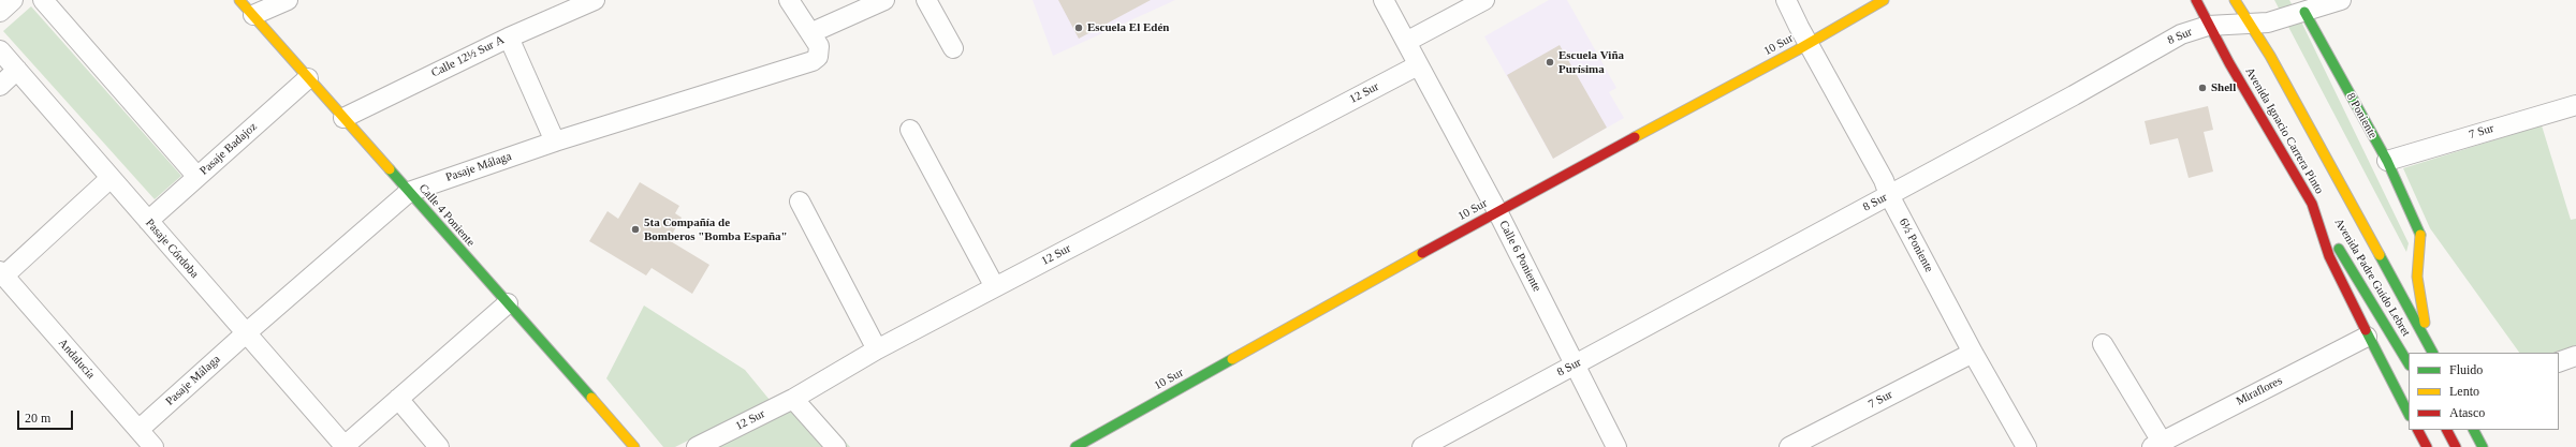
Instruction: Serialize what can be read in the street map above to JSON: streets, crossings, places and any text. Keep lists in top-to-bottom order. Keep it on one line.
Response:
{"streets":{"street":["8 Sur","10 Sur","Calle 12½ Sur A","12 Sur","8 Poniente","Avenida Ignacio Carrera Pinto","7 Sur","Pasaje Badajoz","Pasaje Málaga","Calle 4 Poniente","6½ Poniente","Pasaje Córdoba","Calle 6 Poniente","Avenida Padre Guido Lebret","Andalucía","Miraflores"]},"crossings":[["8 Sur","8 Poniente"],["8 Sur","Avenida Ignacio Carrera Pinto"],["8 Sur","6½ Poniente"],["8 Sur","Calle 6 Poniente"],["10 Sur","6½ Poniente"],["10 Sur","Calle 6 Poniente"],["Calle 12½ Sur A","Calle 4 Poniente"],["12 Sur","Calle 6 Poniente"],["8 Poniente","Avenida Ignacio Carrera Pinto"],["8 Poniente","7 Sur"],["Avenida Ignacio Carrera Pinto","Avenida Padre Guido Lebret"],["Avenida Ignacio Carrera Pinto","Miraflores"],["7 Sur","6½ Poniente"],["Pasaje Badajoz","Calle 4 Poniente"],["Pasaje Badajoz","Pasaje Córdoba"],["Pasaje Málaga","Calle 4 Poniente"],["Pasaje Málaga","Pasaje Córdoba"],["Pasaje Málaga","Andalucía"]],"places":["Escuela El Edén","Escuela Viña Purísima","Shell","5ta Compañía de Bomberos \"Bomba España\""],"legend":["Fluido","Lento","Atasco"],"scale_bar":"20 m"}
